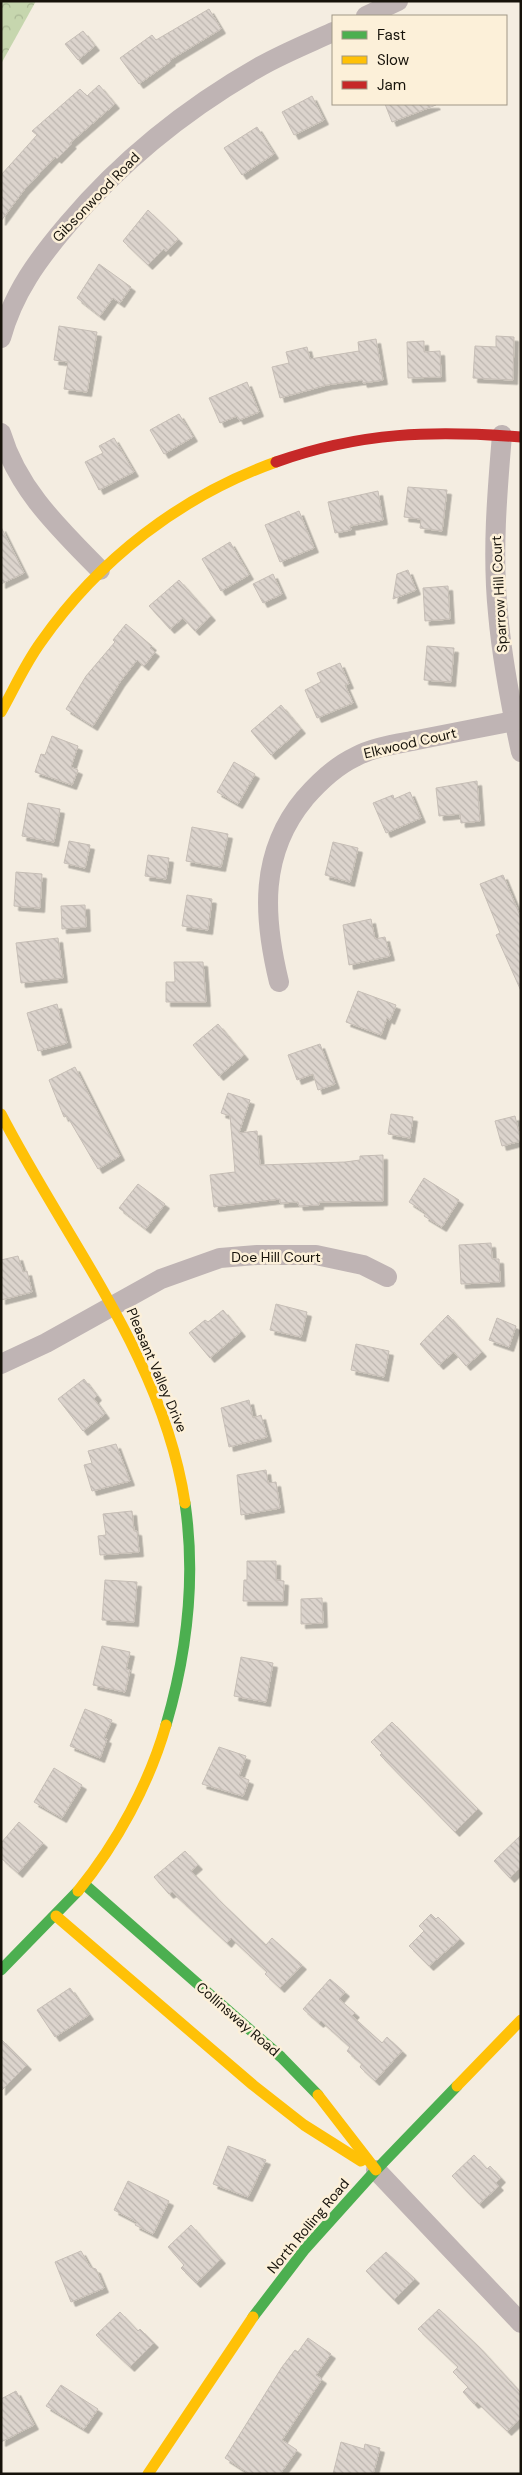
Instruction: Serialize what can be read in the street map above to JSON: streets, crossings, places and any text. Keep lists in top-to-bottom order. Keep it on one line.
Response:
{"streets":{"street":["Gibsonwood Road","Sparrow Hill Court","Elkwood Court","Doe Hill Court","Pleasant Valley Drive","Collinsway Road","North Rolling Road"]},"crossings":[["Sparrow Hill Court","Elkwood Court"],["Doe Hill Court","Pleasant Valley Drive"],["Pleasant Valley Drive","Collinsway Road"],["Collinsway Road","North Rolling Road"]],"legend":["Fast","Slow","Jam"]}
